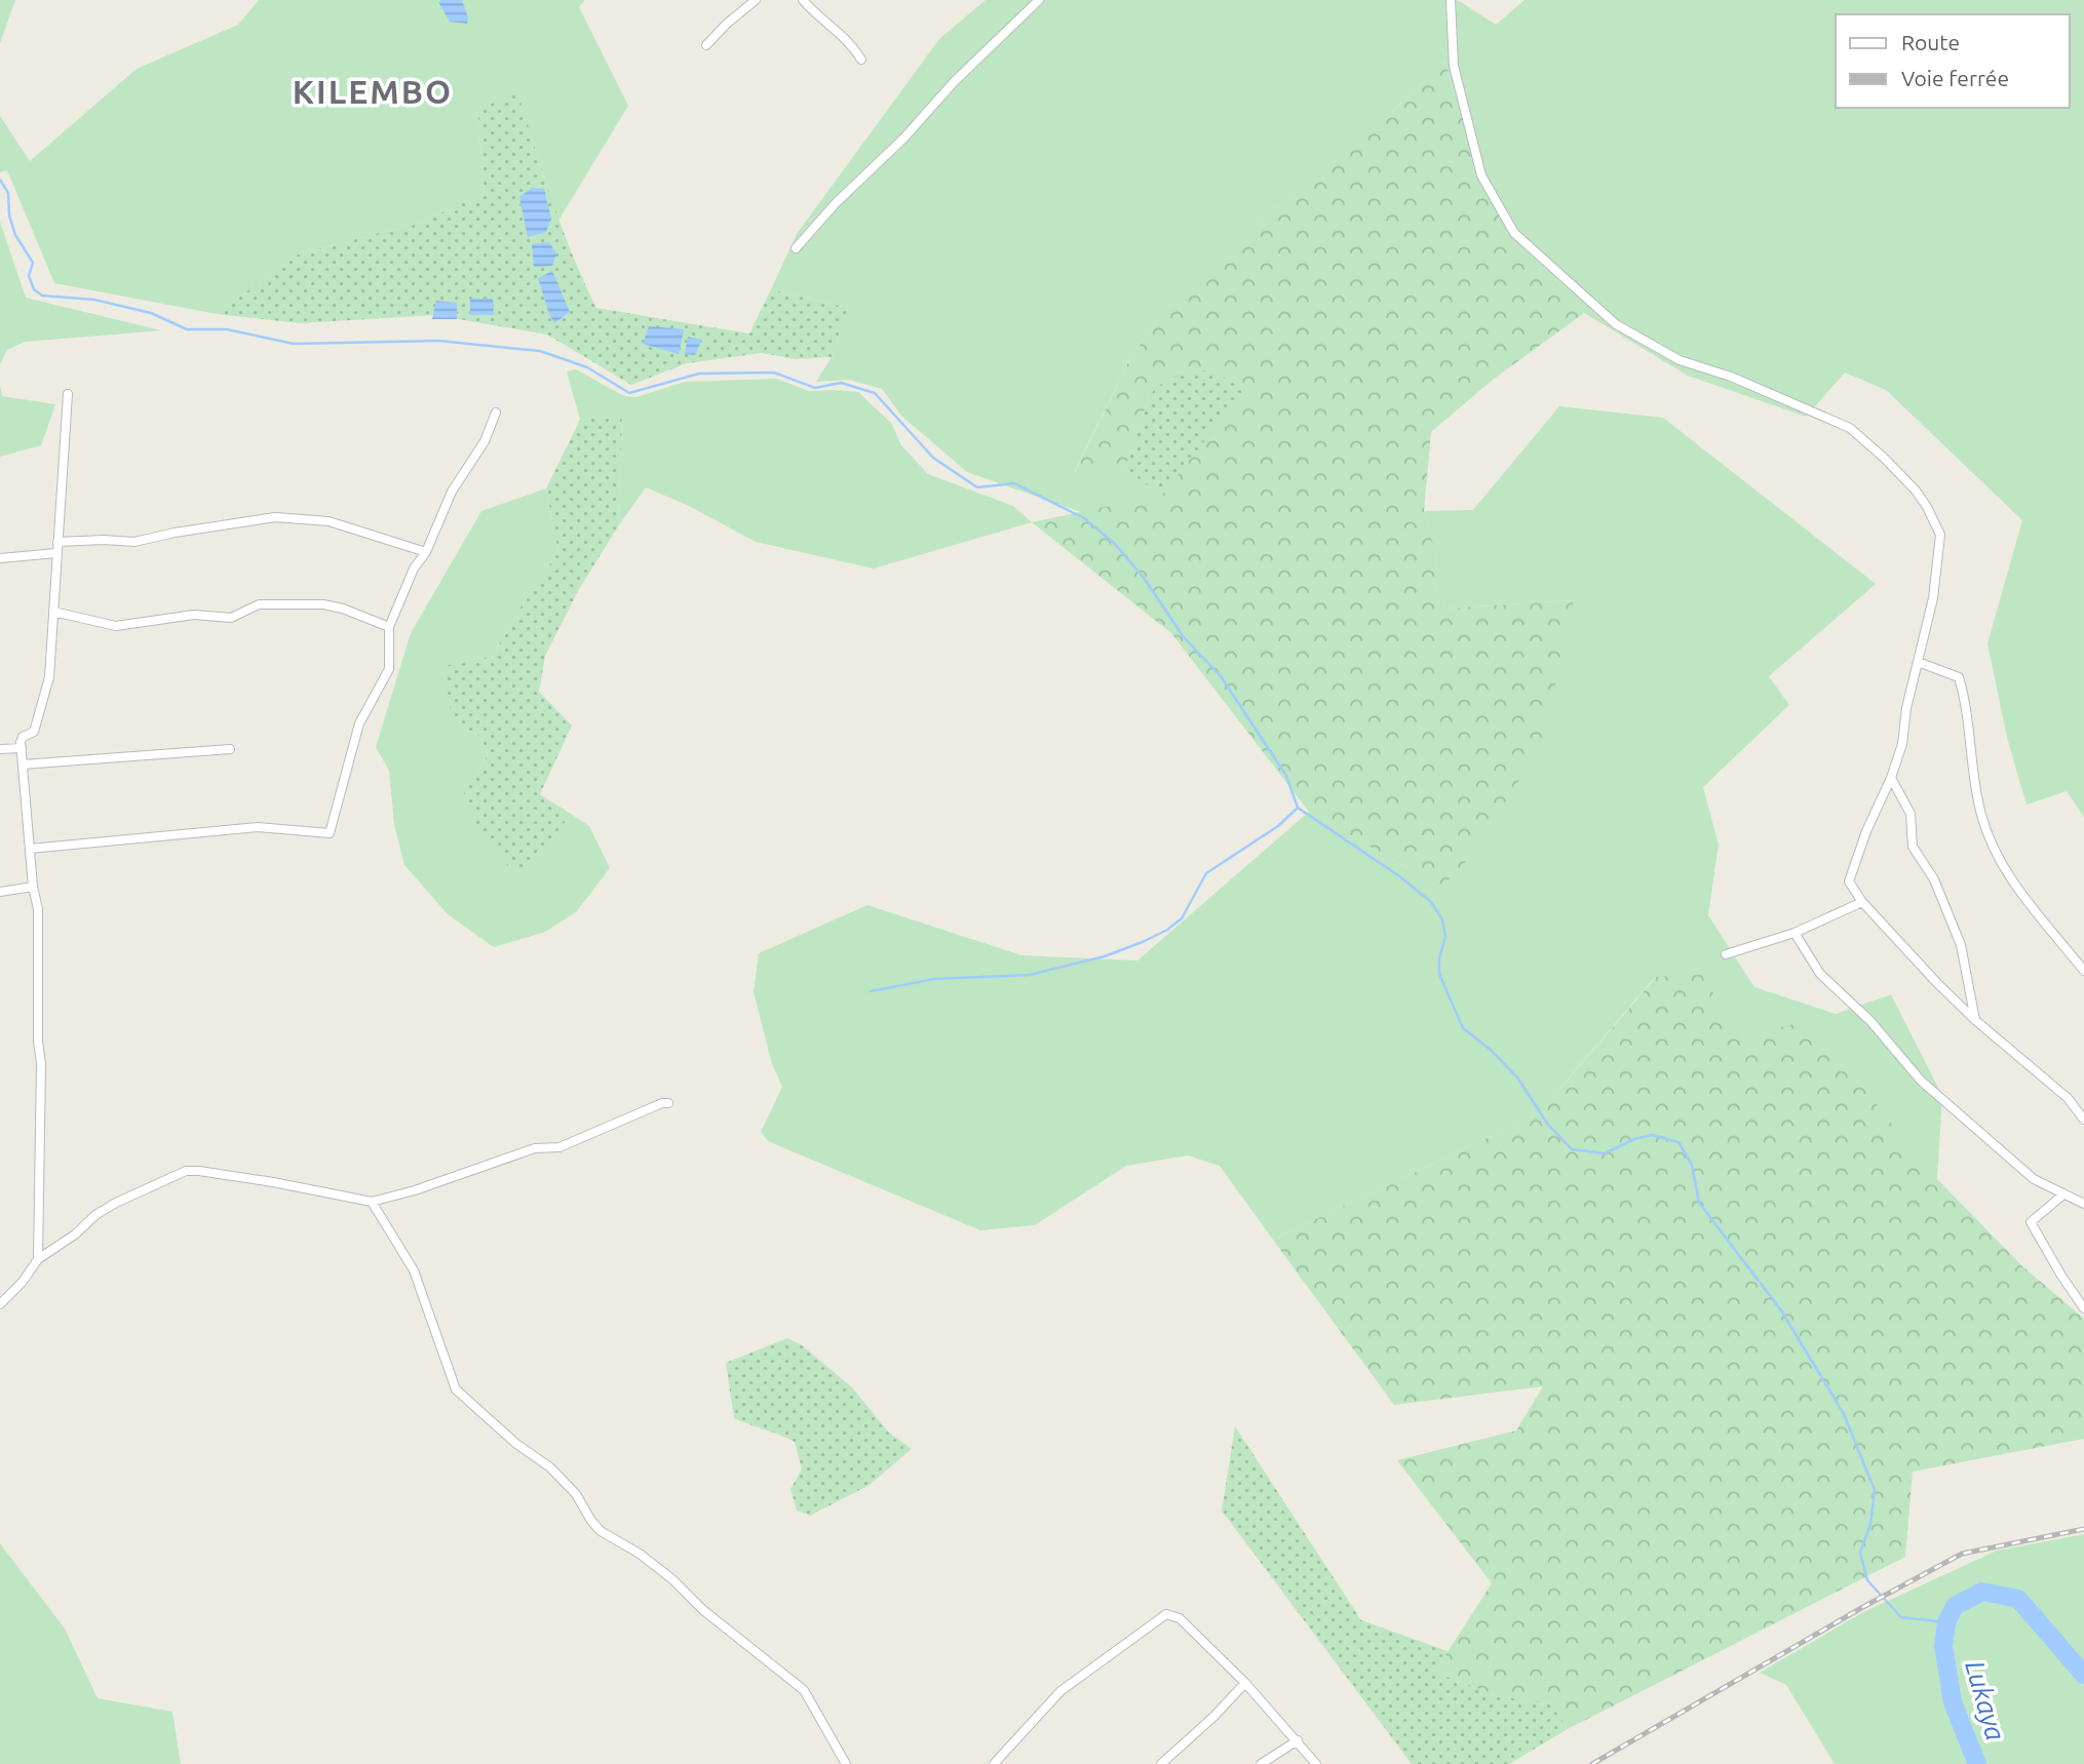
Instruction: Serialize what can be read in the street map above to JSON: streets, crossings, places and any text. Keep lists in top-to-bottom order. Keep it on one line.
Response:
{"districts":["KILEMBO"],"water":["Lukaya"],"legend":["Route","Voie ferrée"]}
